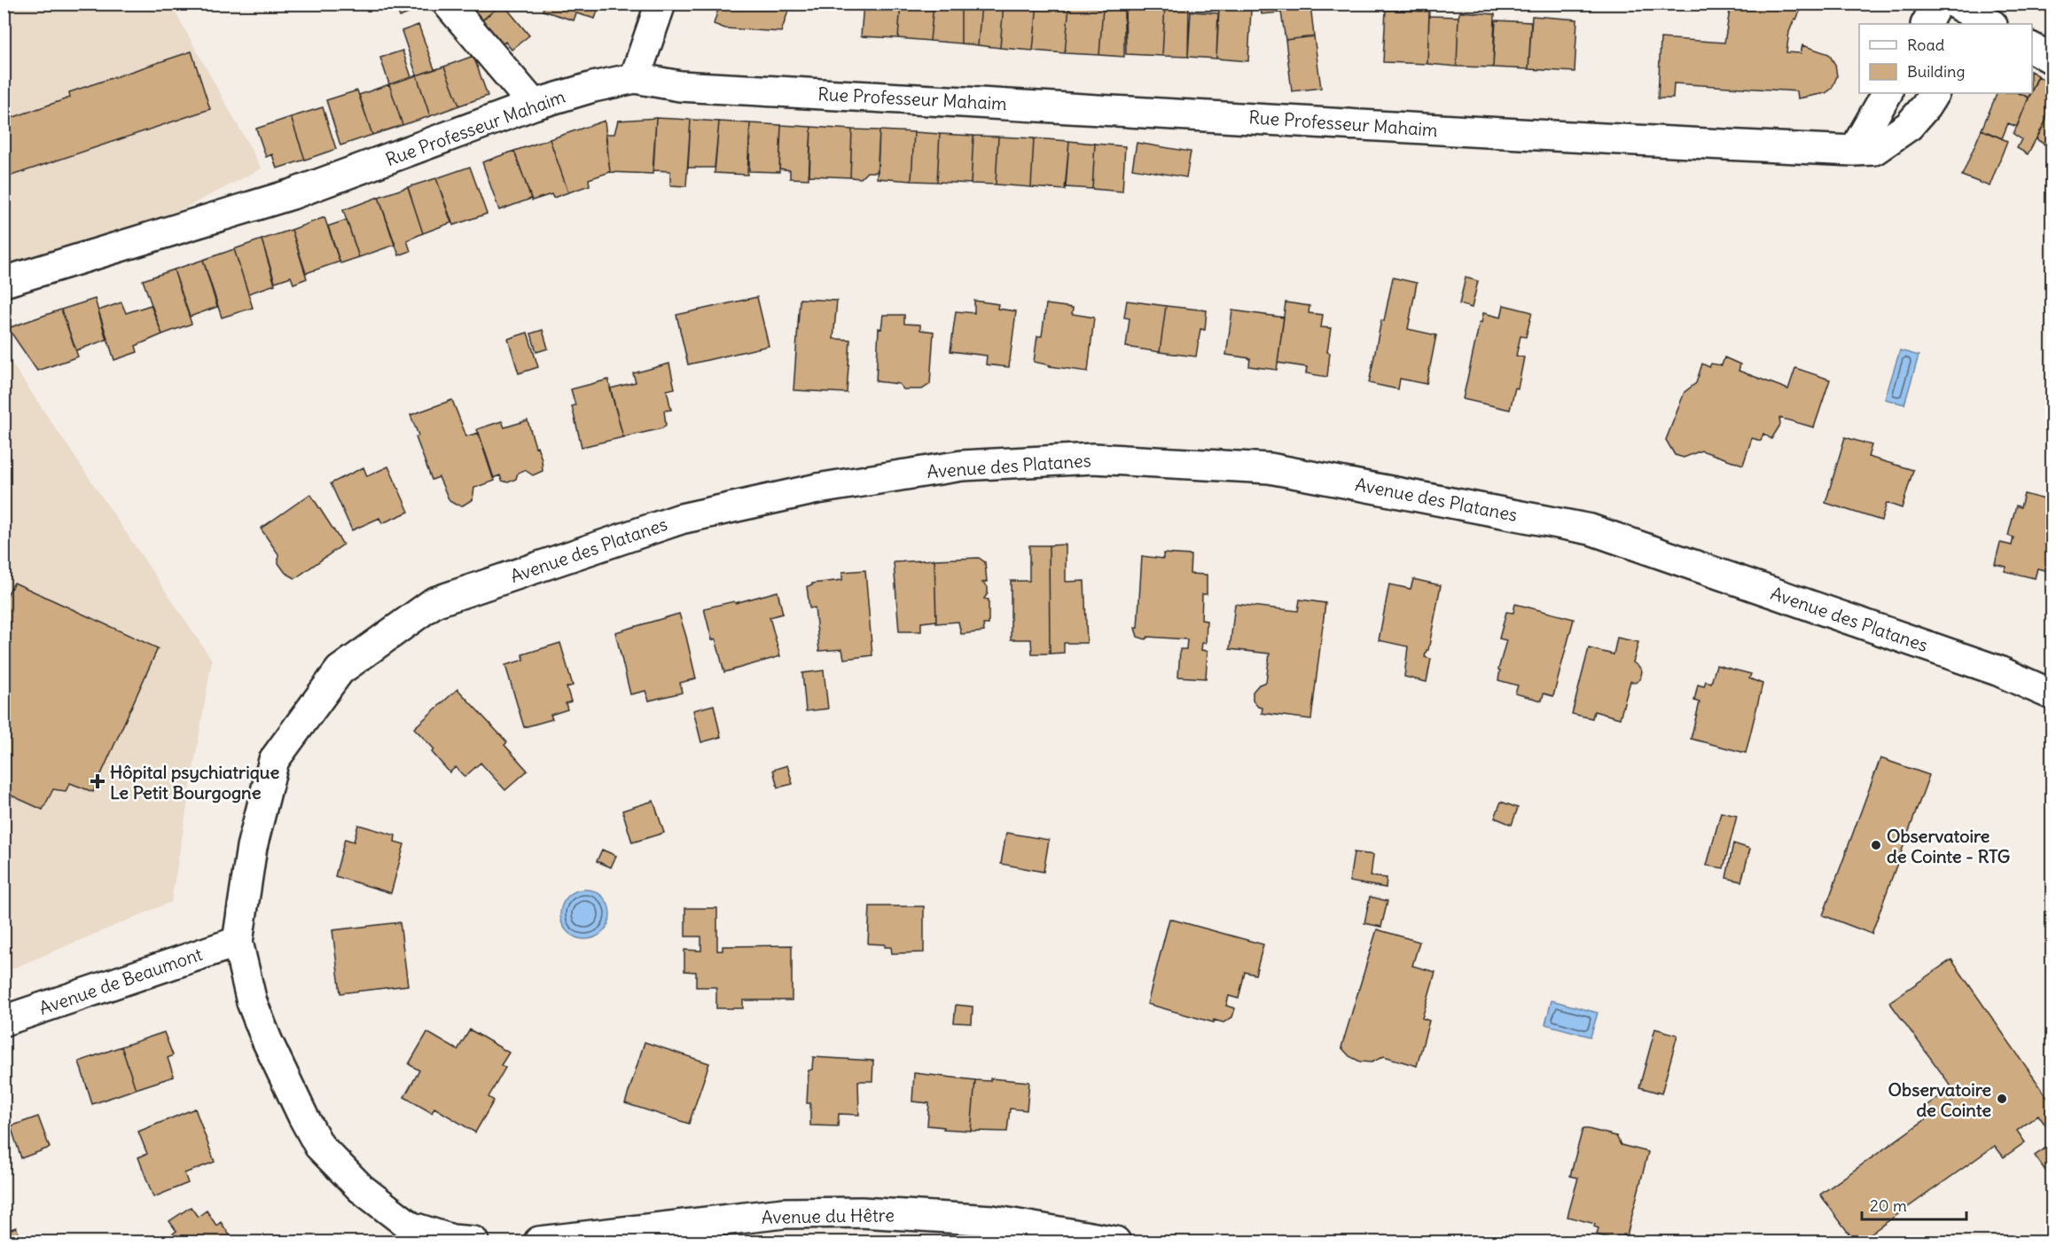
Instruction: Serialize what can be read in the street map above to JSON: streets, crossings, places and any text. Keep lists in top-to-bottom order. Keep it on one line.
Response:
{"streets":{"street":["Rue Professeur Mahaim","Avenue des Platanes","Avenue de Beaumont","Avenue du Hêtre"]},"crossings":[["Avenue des Platanes","Avenue de Beaumont"]],"places":{"health":["Hôpital psychiatrique Le Petit Bourgogne"],"other":["Observatoire de Cointe - RTG","Observatoire de Cointe"]},"legend":["Road","Building"],"scale_bar":"20 m"}
